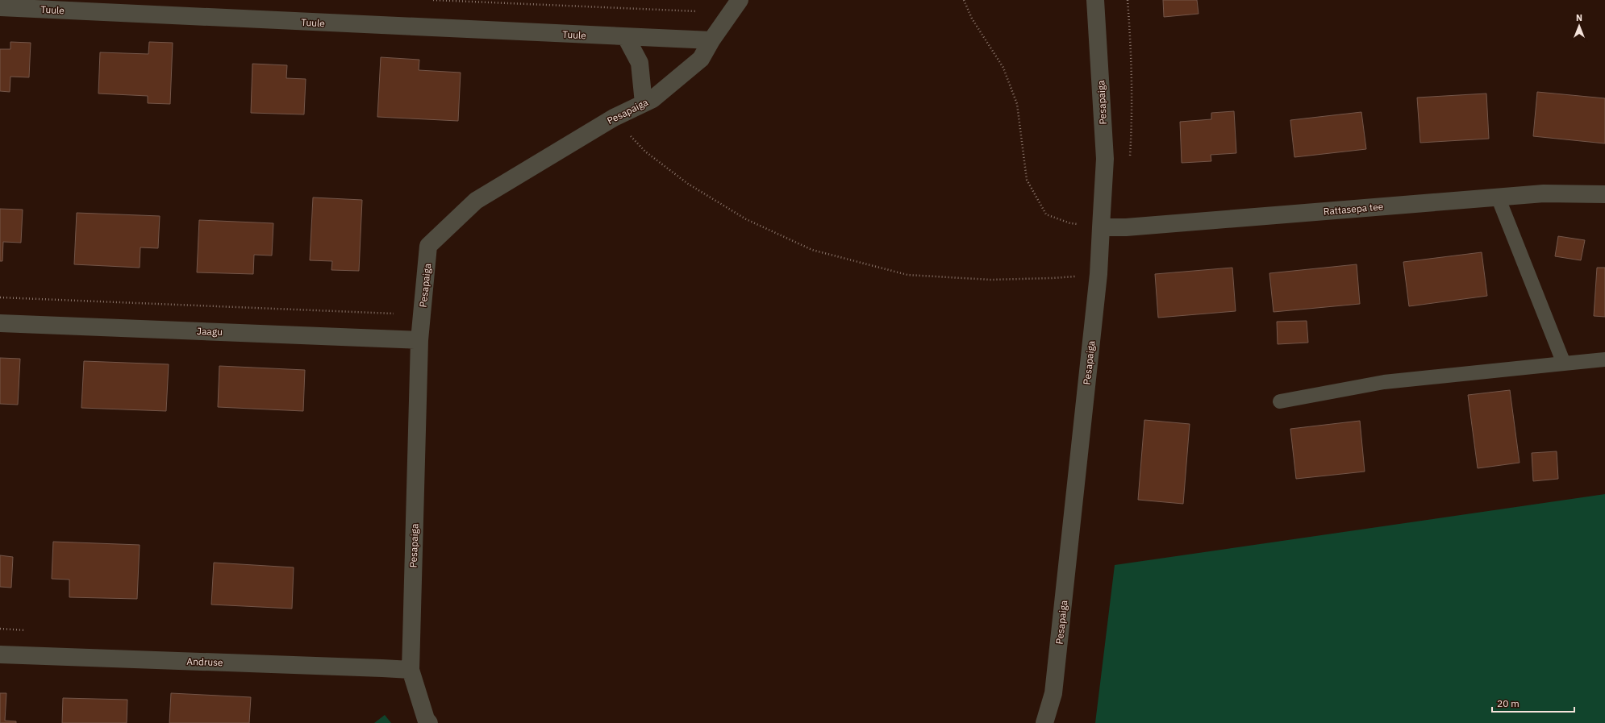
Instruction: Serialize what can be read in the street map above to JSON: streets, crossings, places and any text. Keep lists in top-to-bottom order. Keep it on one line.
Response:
{"streets":{"street":["Tuule","Pesapaiga","Rattasepa tee","Jaagu","Andruse"]},"crossings":[["Tuule","Pesapaiga"],["Pesapaiga","Rattasepa tee"],["Pesapaiga","Jaagu"],["Pesapaiga","Andruse"]],"scale_bar":"20 m","north":"top"}
